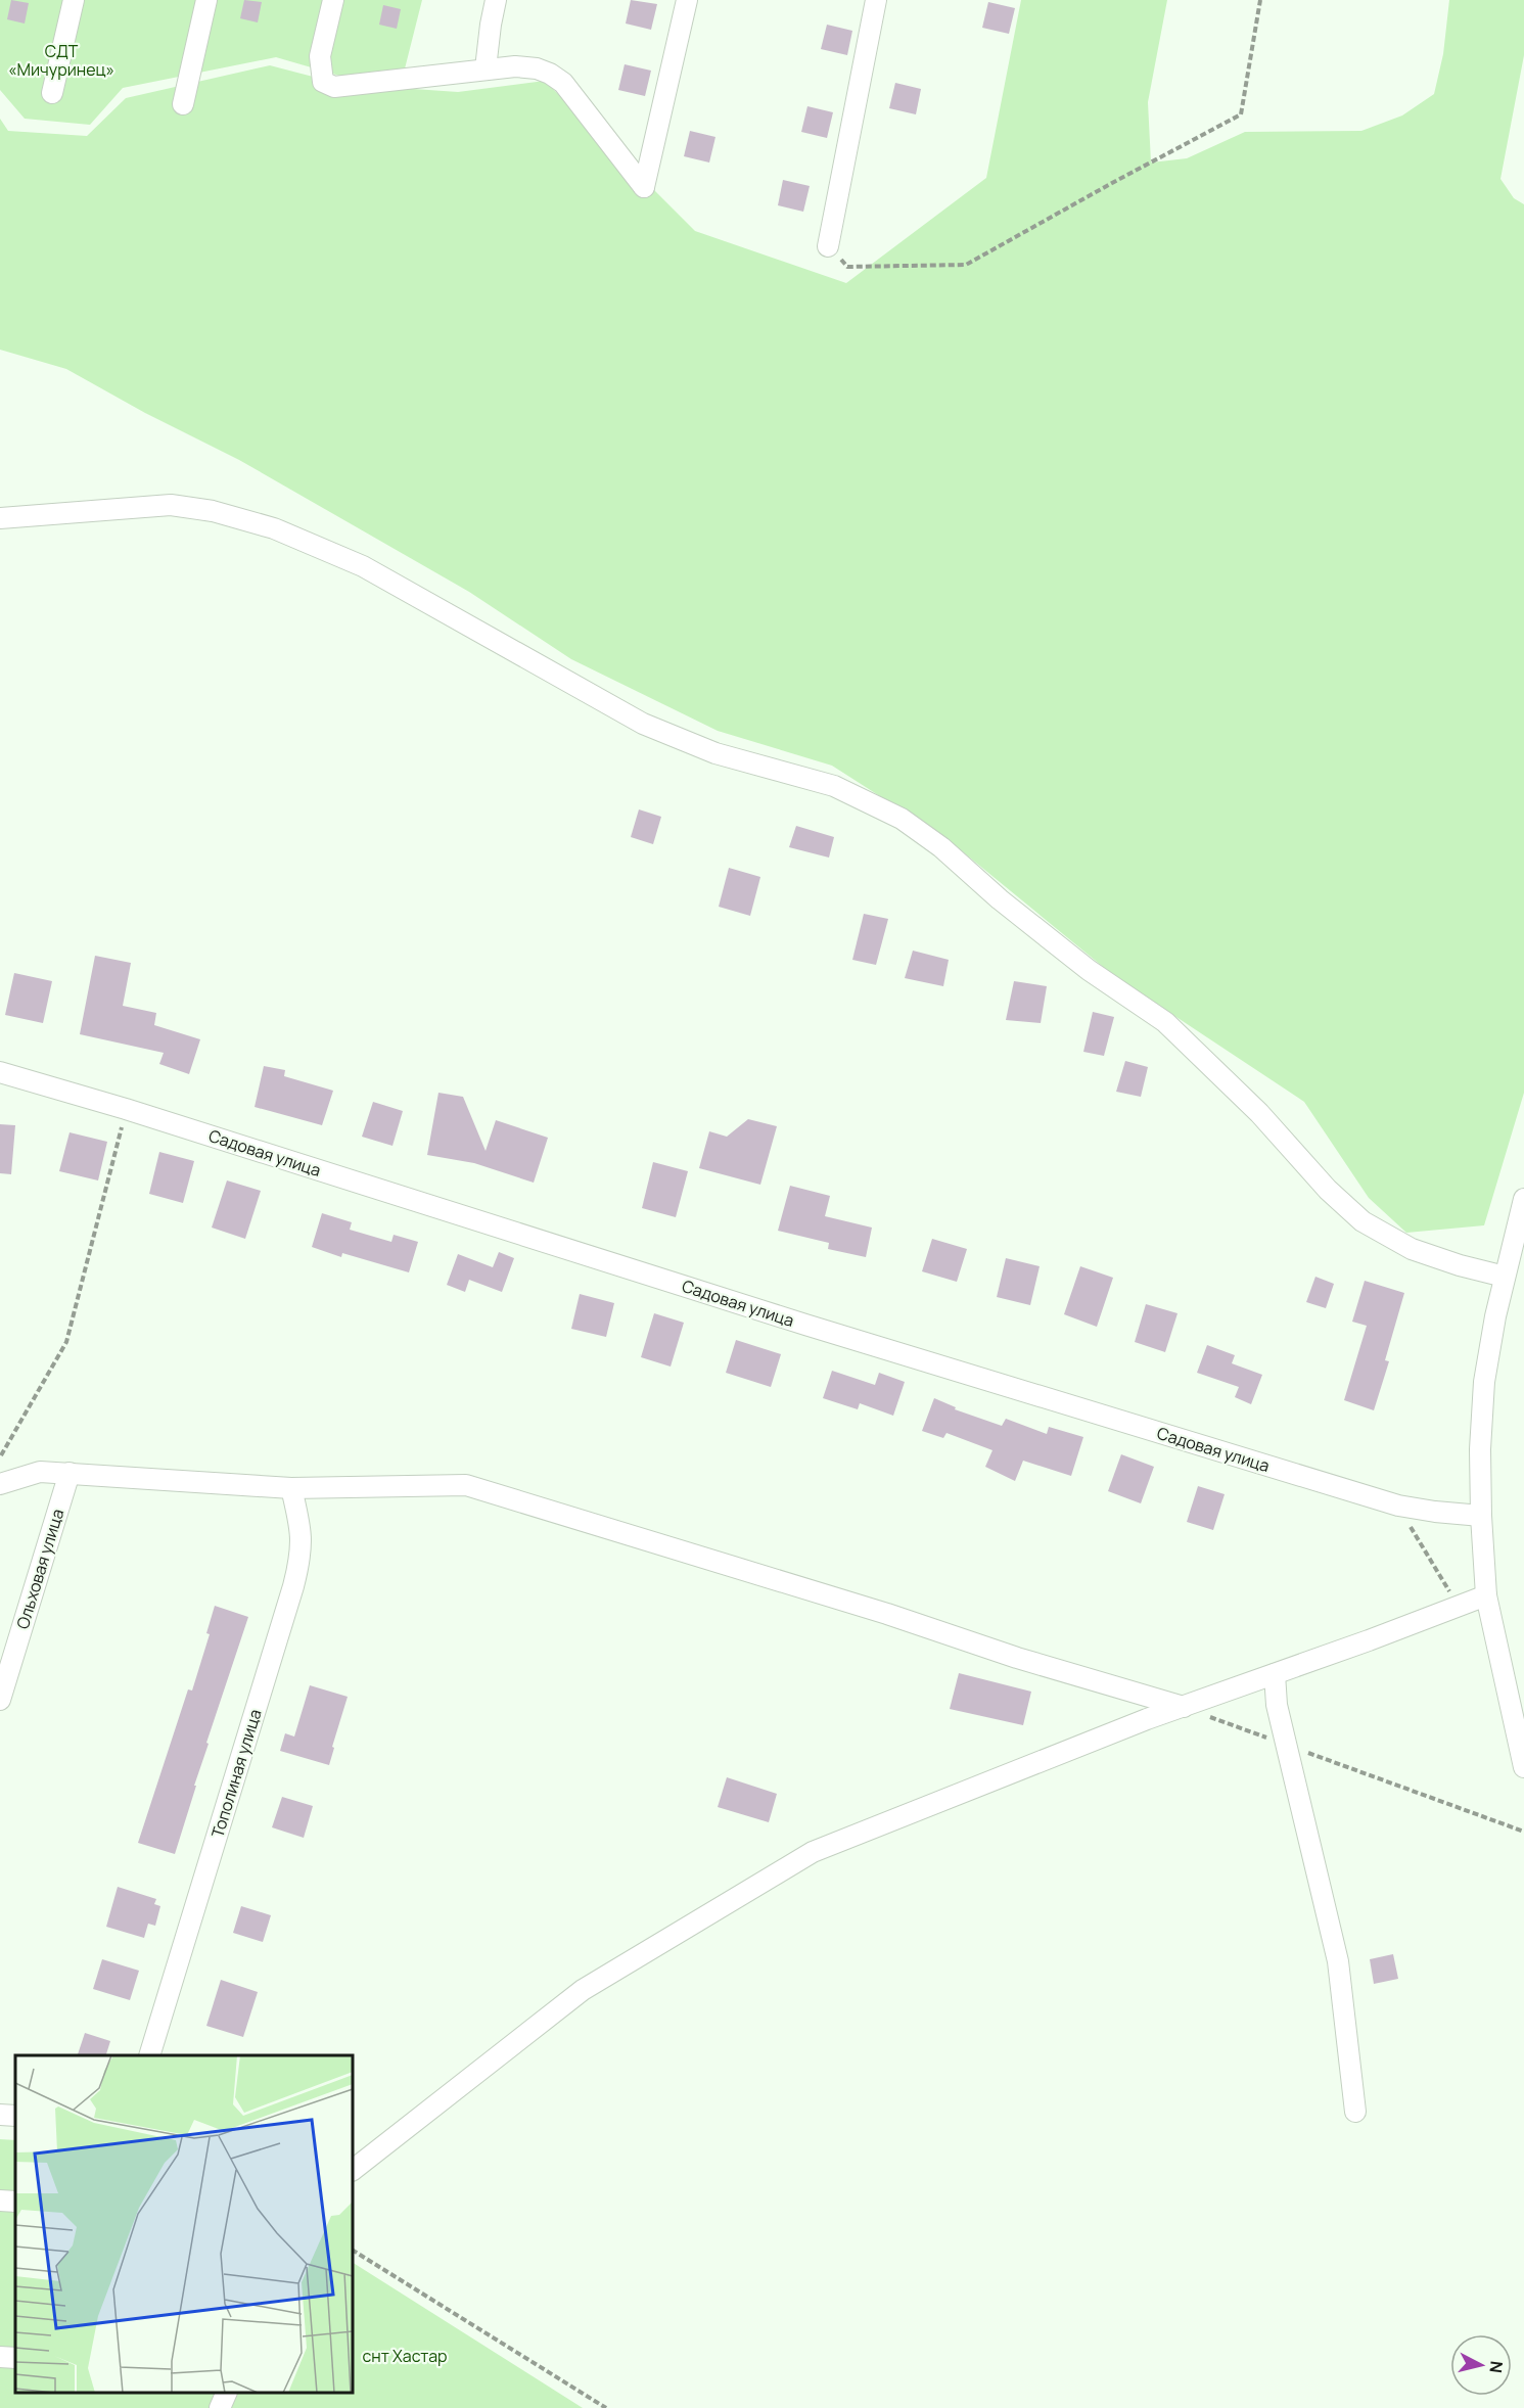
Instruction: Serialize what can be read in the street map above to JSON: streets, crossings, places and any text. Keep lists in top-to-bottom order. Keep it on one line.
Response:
{"streets":{"street":["Садовая улица","Ольховая улица","Тополиная улица"]},"parks":["СДТ «Мичуринец»","снт Хастар"],"north":"right"}
